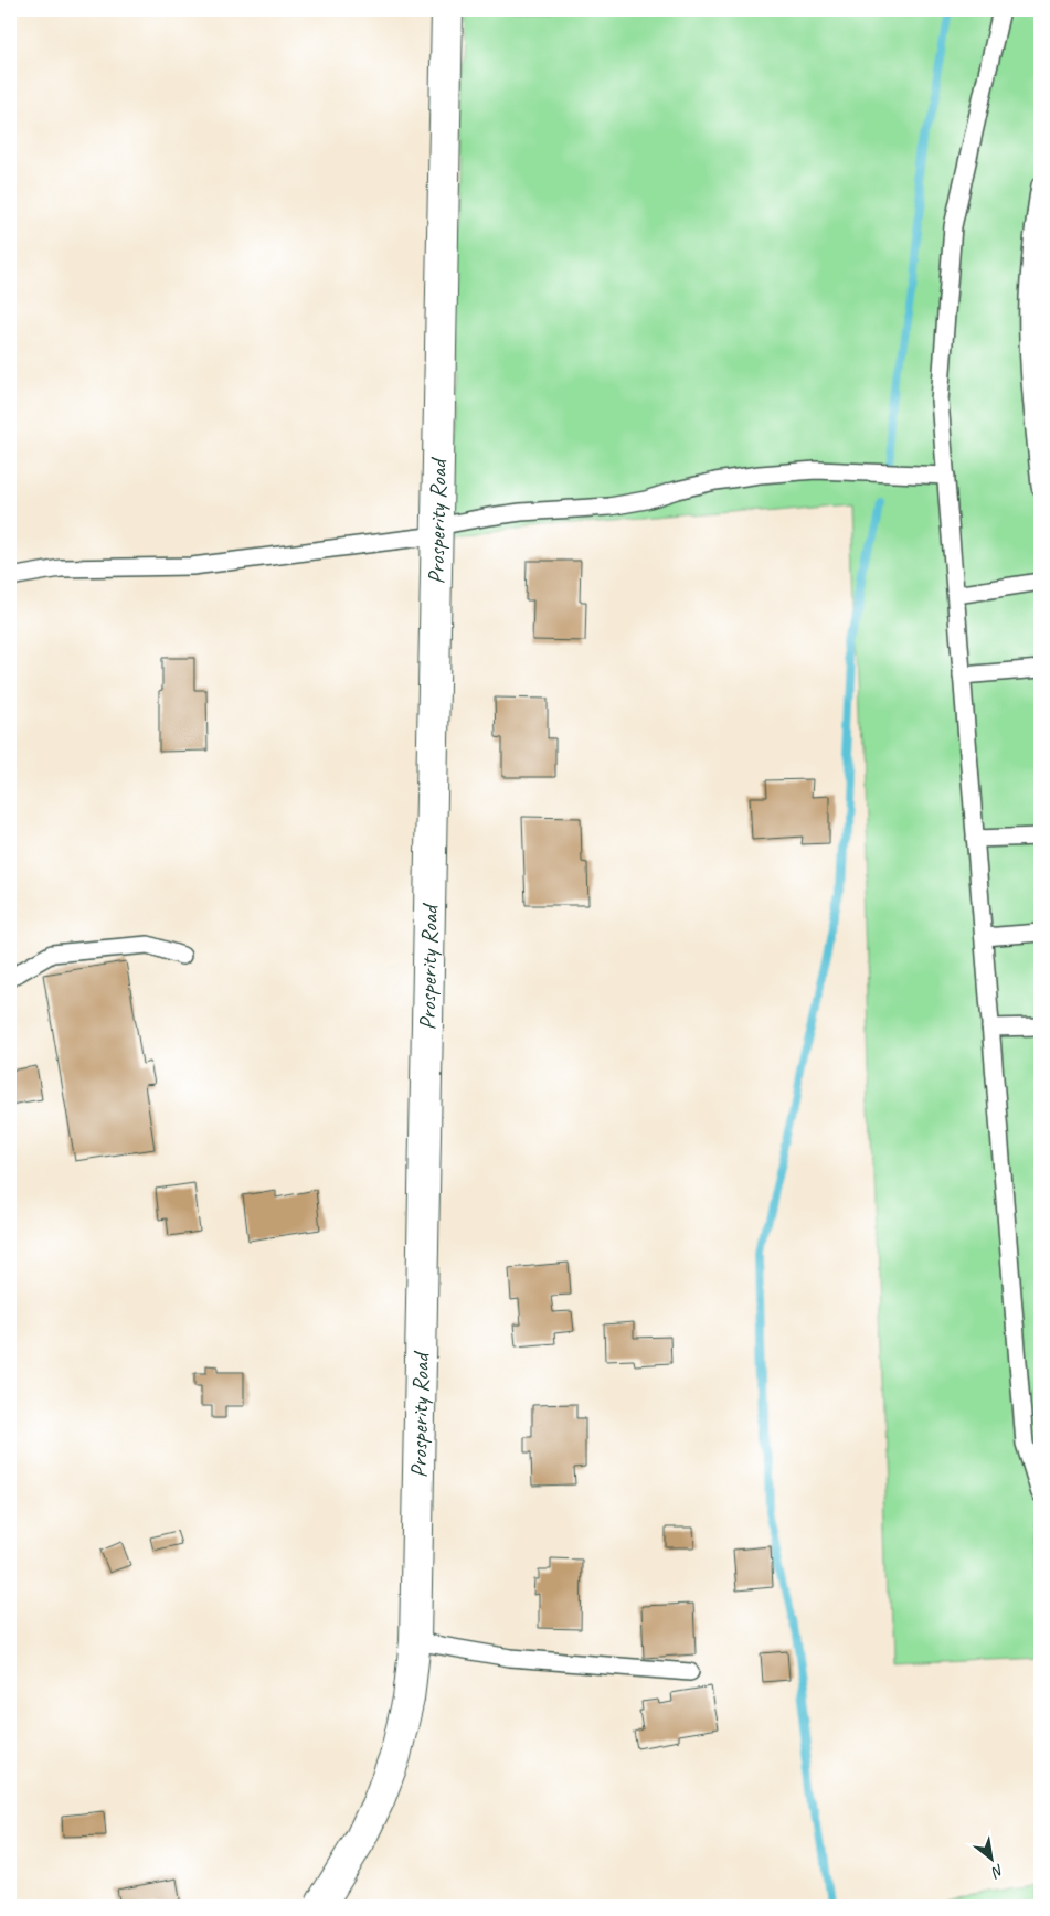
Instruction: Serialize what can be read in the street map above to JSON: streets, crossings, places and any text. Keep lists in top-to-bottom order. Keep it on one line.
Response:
{"streets":{"street":["Prosperity Road"]},"north":"bottom right"}
